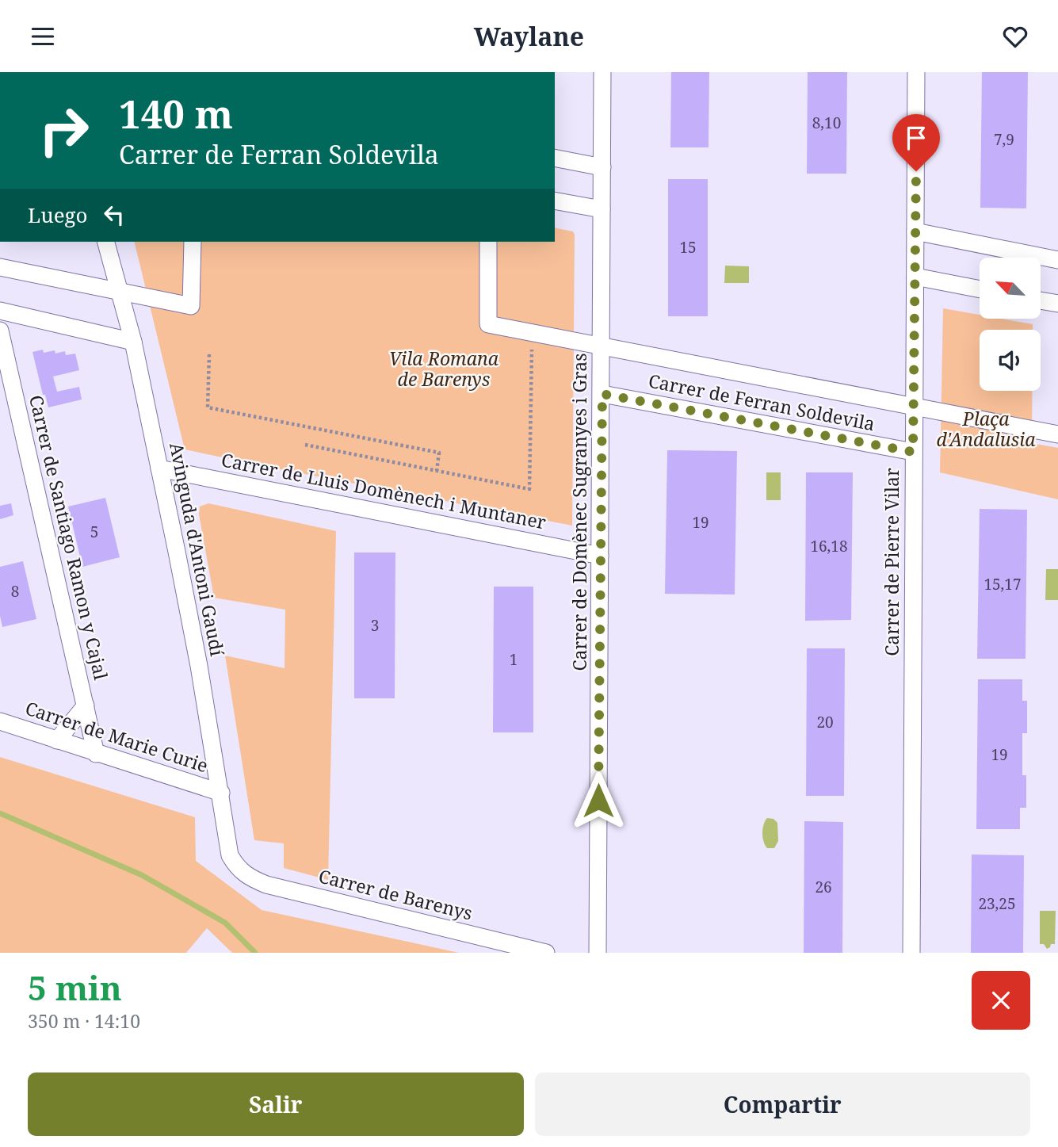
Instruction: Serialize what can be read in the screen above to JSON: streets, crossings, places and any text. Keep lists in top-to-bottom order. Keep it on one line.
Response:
{"streets":{"street":["Carrer de Ferran Soldevila","Carrer de Lluis Domènech i Muntaner","Carrer de Domènec Sugranyes i Gras","Carrer de Santiago Ramon y Cajal","Avinguda d'Antoni Gaudí","Carrer de Pierre Vilar","Carrer de Marie Curie","Carrer de Barenys"]},"crossings":[["Carrer de Ferran Soldevila","Carrer de Domènec Sugranyes i Gras"],["Carrer de Ferran Soldevila","Carrer de Pierre Vilar"],["Carrer de Lluis Domènech i Muntaner","Carrer de Domènec Sugranyes i Gras"],["Carrer de Lluis Domènech i Muntaner","Avinguda d'Antoni Gaudí"],["Carrer de Santiago Ramon y Cajal","Carrer de Marie Curie"],["Avinguda d'Antoni Gaudí","Carrer de Marie Curie"],["Avinguda d'Antoni Gaudí","Carrer de Barenys"]],"parks":["Vila Romana de Barenys","Plaça d'Andalusia"],"house_numbers":["8,10","7,9","15","19","5","16,18","15,17","8","3","1","20","19","26","23,25"],"north":"top left","page":{"header":"Waylane","turn":["140 m","Carrer de Ferran Soldevila"],"then":"Luego","heading":["5 min","350 m · 14:10"],"buttons":["Salir","Compartir"]}}
